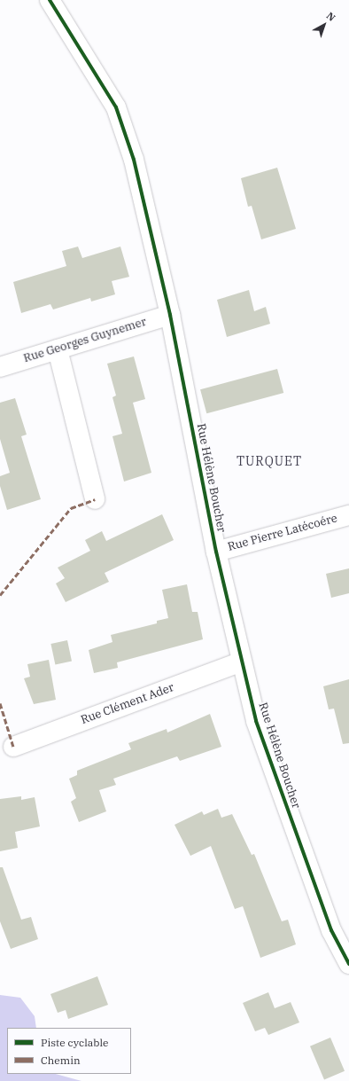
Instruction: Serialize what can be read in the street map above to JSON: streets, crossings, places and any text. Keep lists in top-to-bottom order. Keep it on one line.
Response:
{"streets":{"street":["Rue Georges Guynemer","Rue Hélène Boucher","Rue Pierre Latécoére","Rue Clément Ader"]},"crossings":[["Rue Georges Guynemer","Rue Hélène Boucher"],["Rue Hélène Boucher","Rue Pierre Latécoére"],["Rue Hélène Boucher","Rue Clément Ader"]],"districts":["TURQUET"],"legend":["Piste cyclable","Chemin"],"north":"top right"}
